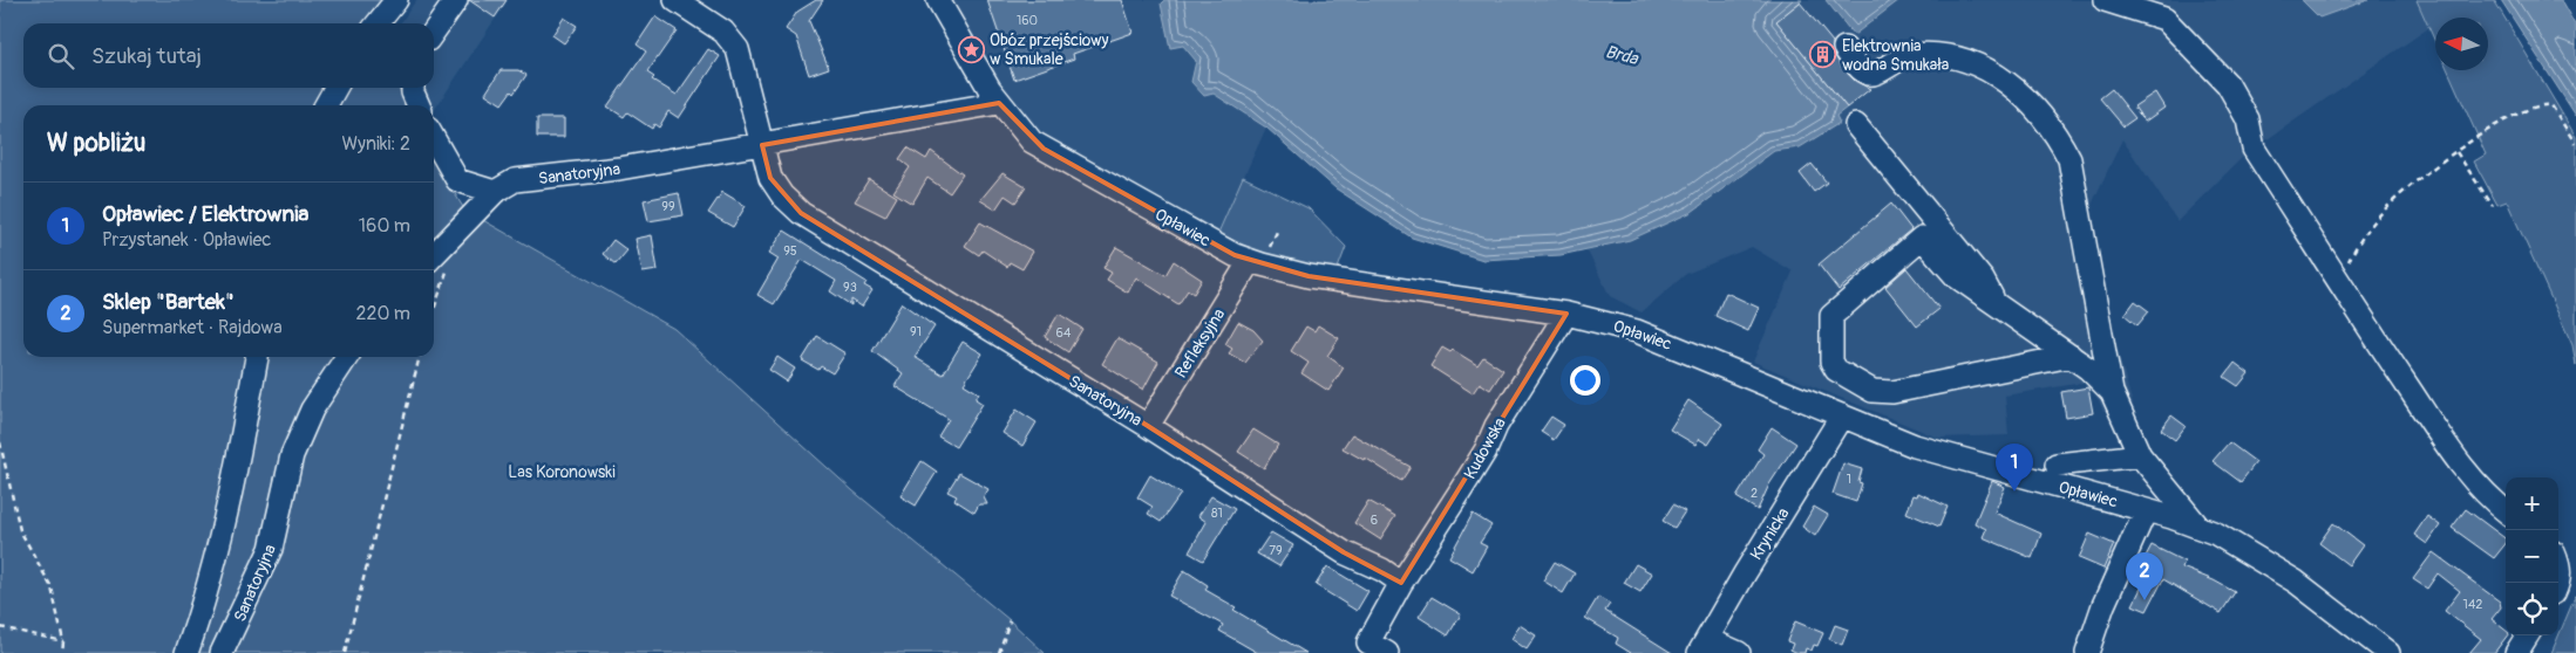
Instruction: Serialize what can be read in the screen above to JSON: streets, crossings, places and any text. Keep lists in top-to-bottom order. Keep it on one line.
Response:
{"streets":{"street":["Sanatoryjna","Opławiec","Refleksyjna","Kudowska","Krynicka"]},"crossings":[["Sanatoryjna","Opławiec"],["Sanatoryjna","Refleksyjna"],["Sanatoryjna","Kudowska"],["Opławiec","Refleksyjna"],["Opławiec","Kudowska"],["Opławiec","Krynicka"]],"water":["Brda"],"parks":["Las Koronowski"],"places":{"place":["Obóz przejściowy w Smukale"],"building":["Elektrownia wodna Smukała"]},"house_numbers":["160","99","95","93","91","64","1","2","81","6","79","142"],"north":"left","page":{"search":"Szukaj tutaj","heading":["W pobliżu","Wyniki: 2"],"list":[{"mark":"1","name":"Opławiec / Elektrownia","note":"Przystanek · Opławiec","value":"160 m"},{"mark":"2","name":"Sklep \"Bartek\"","note":"Supermarket · Rajdowa","value":"220 m"}],"pins":["1","2"],"map_buttons":["+","−"]}}
